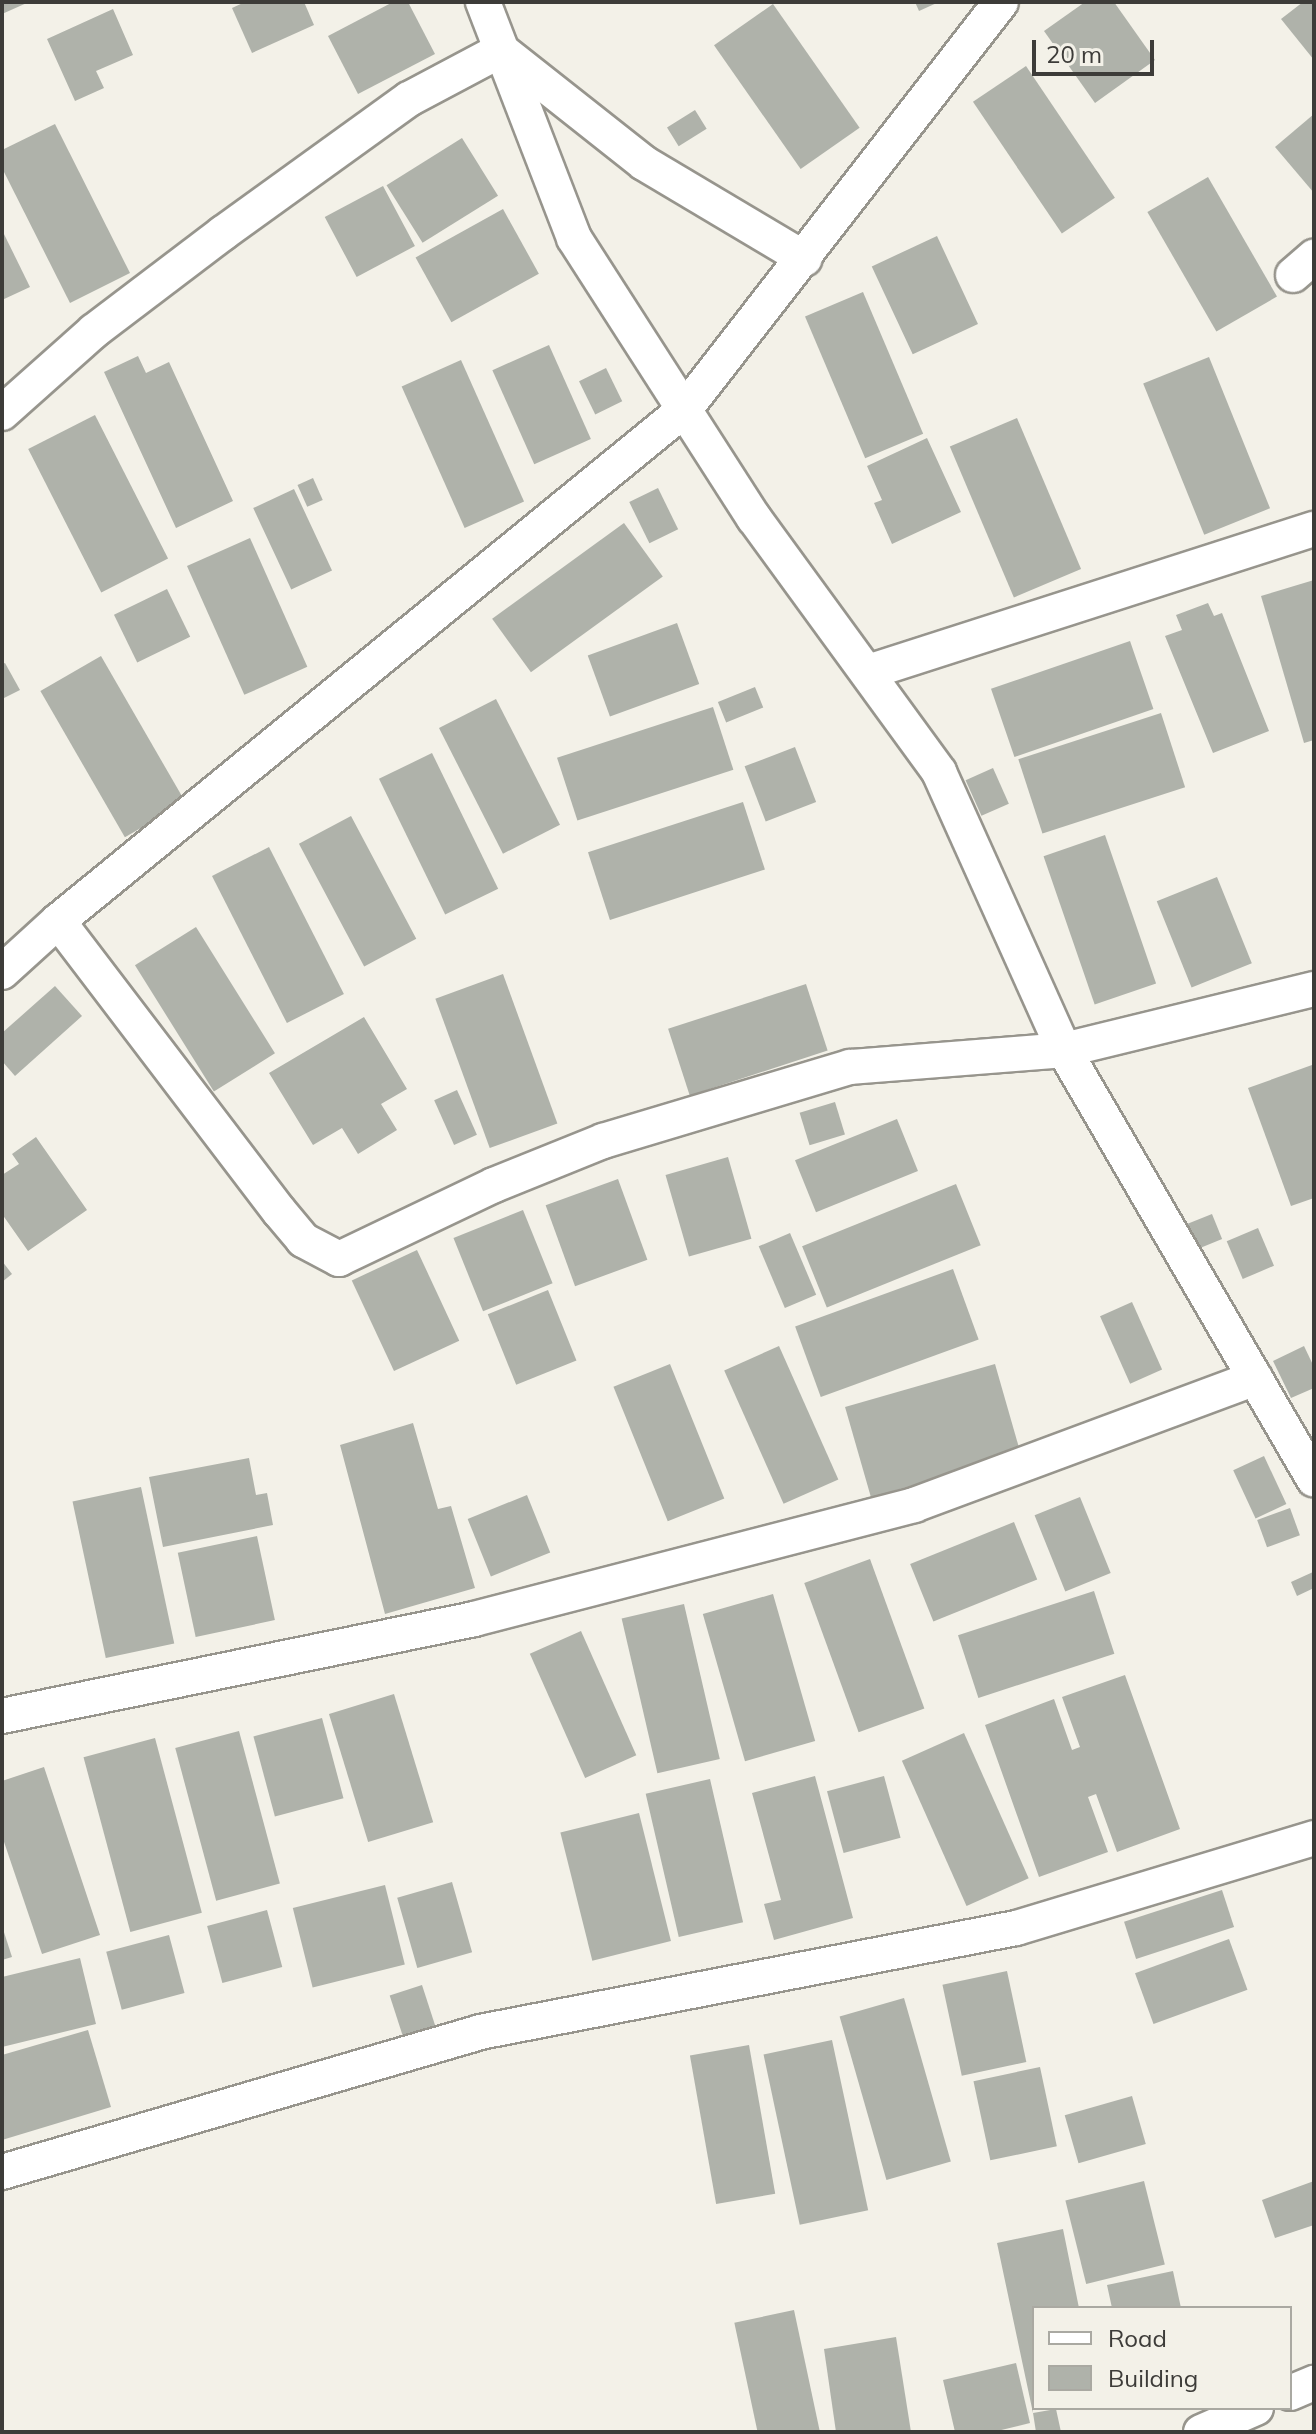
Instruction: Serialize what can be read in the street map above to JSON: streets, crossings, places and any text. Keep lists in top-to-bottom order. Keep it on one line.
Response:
{"legend":["Road","Building"],"scale_bar":"20 m"}
